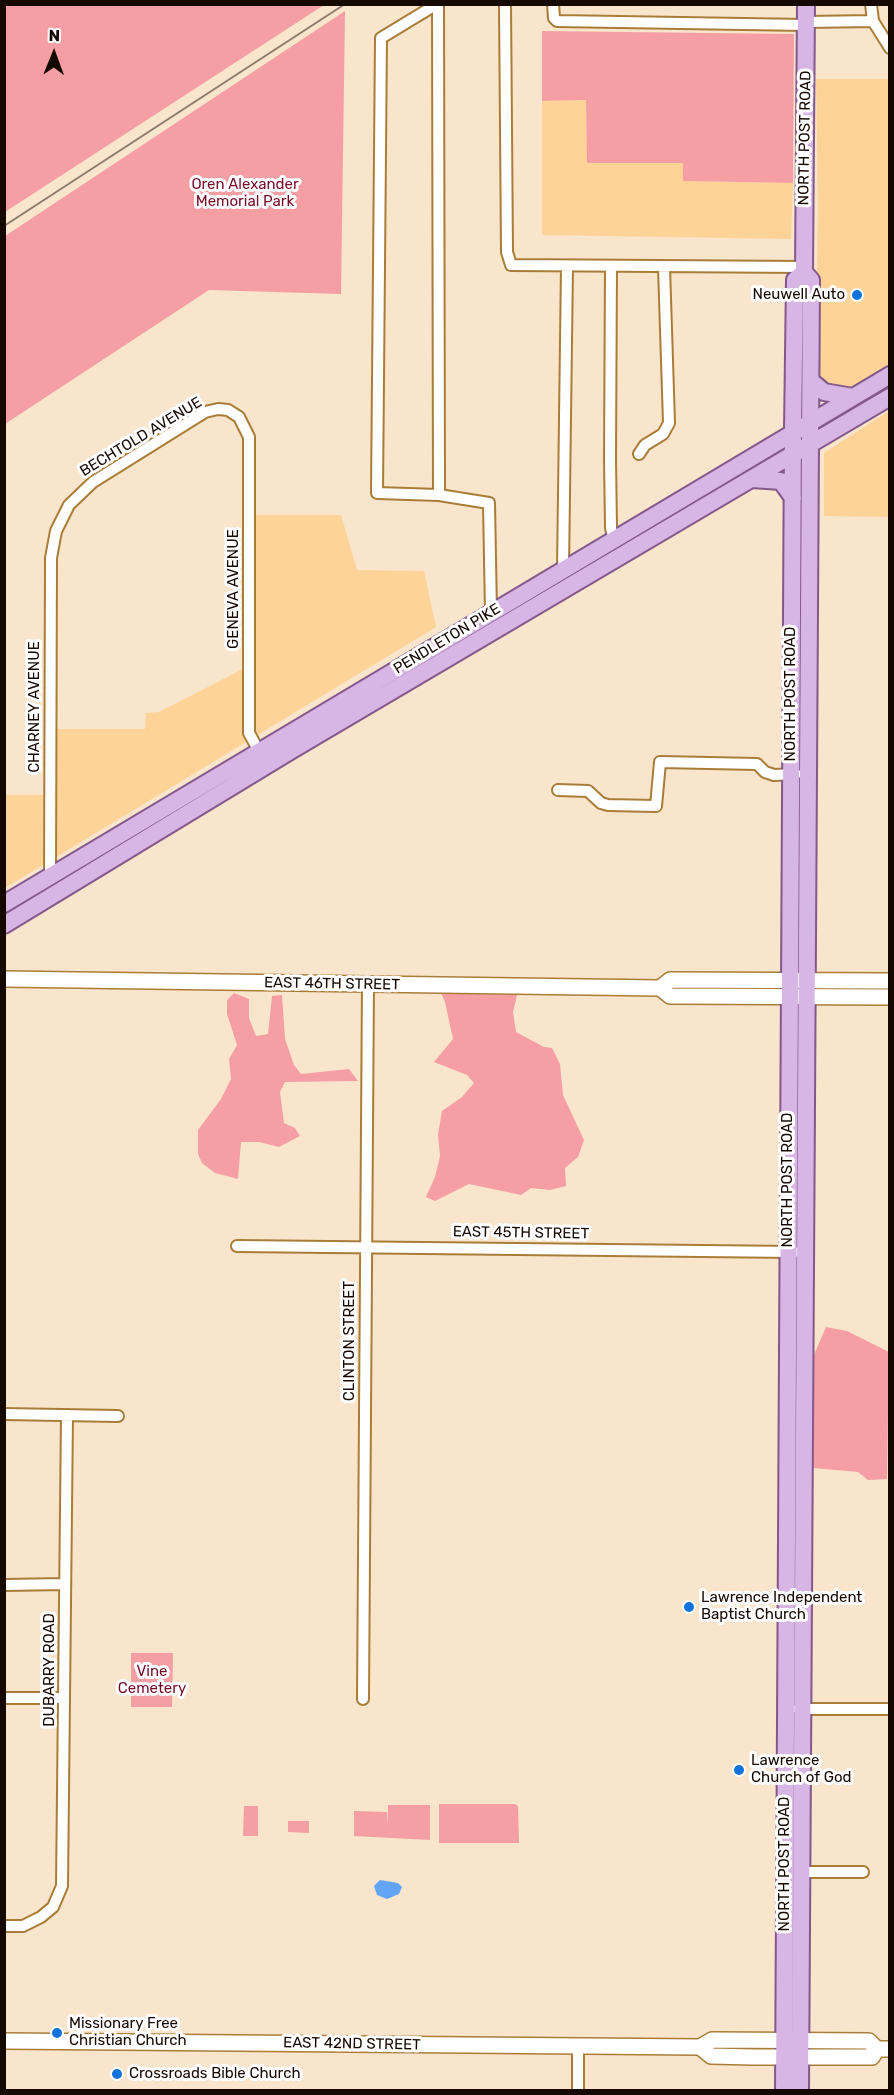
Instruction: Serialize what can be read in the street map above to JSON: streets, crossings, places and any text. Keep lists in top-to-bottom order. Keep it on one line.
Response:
{"streets":{"main road":["NORTH POST ROAD","PENDLETON PIKE"],"street":["BECHTOLD AVENUE","GENEVA AVENUE","CHARNEY AVENUE","EAST 46TH STREET","EAST 45TH STREET","CLINTON STREET","DUBARRY ROAD","EAST 42ND STREET"]},"crossings":[["NORTH POST ROAD","PENDLETON PIKE"],["NORTH POST ROAD","EAST 46TH STREET"],["NORTH POST ROAD","EAST 45TH STREET"],["NORTH POST ROAD","EAST 42ND STREET"],["BECHTOLD AVENUE","GENEVA AVENUE"],["BECHTOLD AVENUE","CHARNEY AVENUE"],["GENEVA AVENUE","PENDLETON PIKE"],["PENDLETON PIKE","CHARNEY AVENUE"],["EAST 46TH STREET","CLINTON STREET"],["EAST 45TH STREET","CLINTON STREET"]],"parks":["Oren Alexander Memorial Park","Vine Cemetery"],"places":["Neuwell Auto","Lawrence Independent Baptist Church","Lawrence Church of God","Missionary Free Christian Church","Crossroads Bible Church"],"north":"top"}
